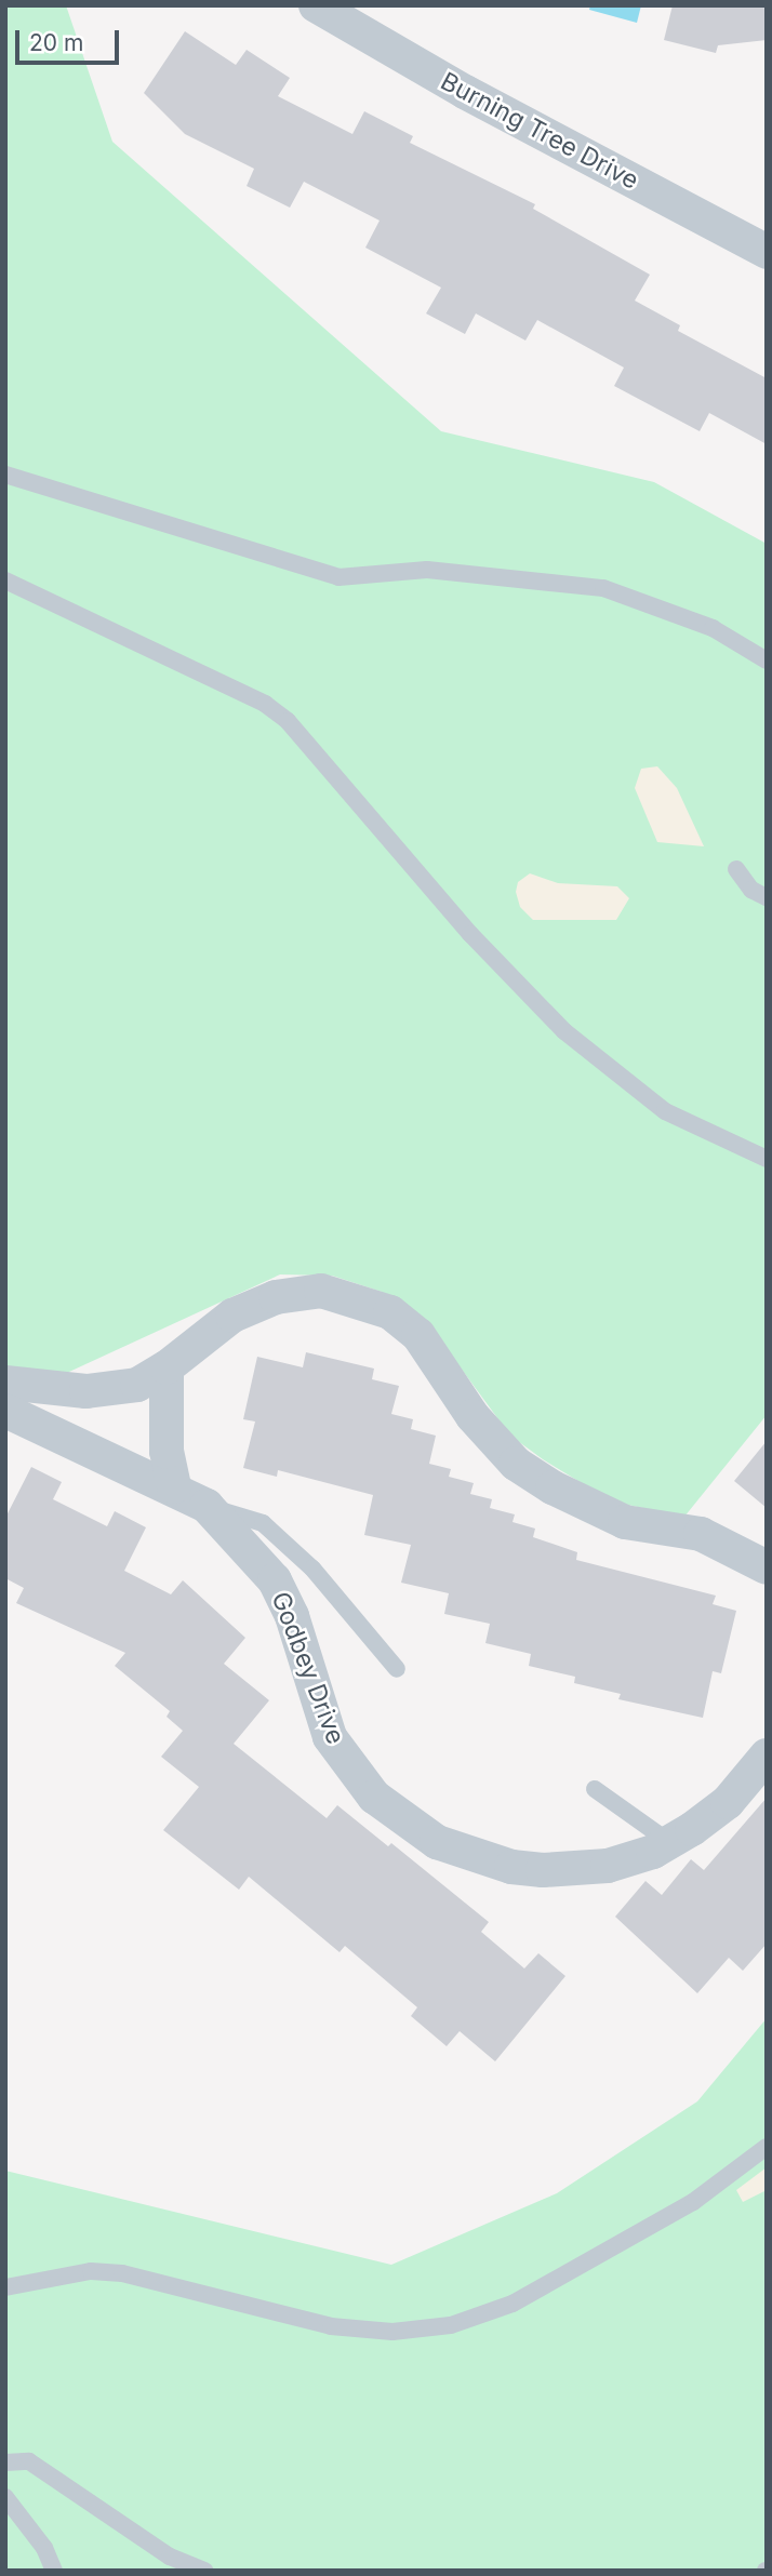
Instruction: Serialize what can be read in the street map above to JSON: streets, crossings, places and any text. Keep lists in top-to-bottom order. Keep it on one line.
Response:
{"streets":{"street":["Burning Tree Drive","Godbey Drive"]},"scale_bar":"20 m"}
